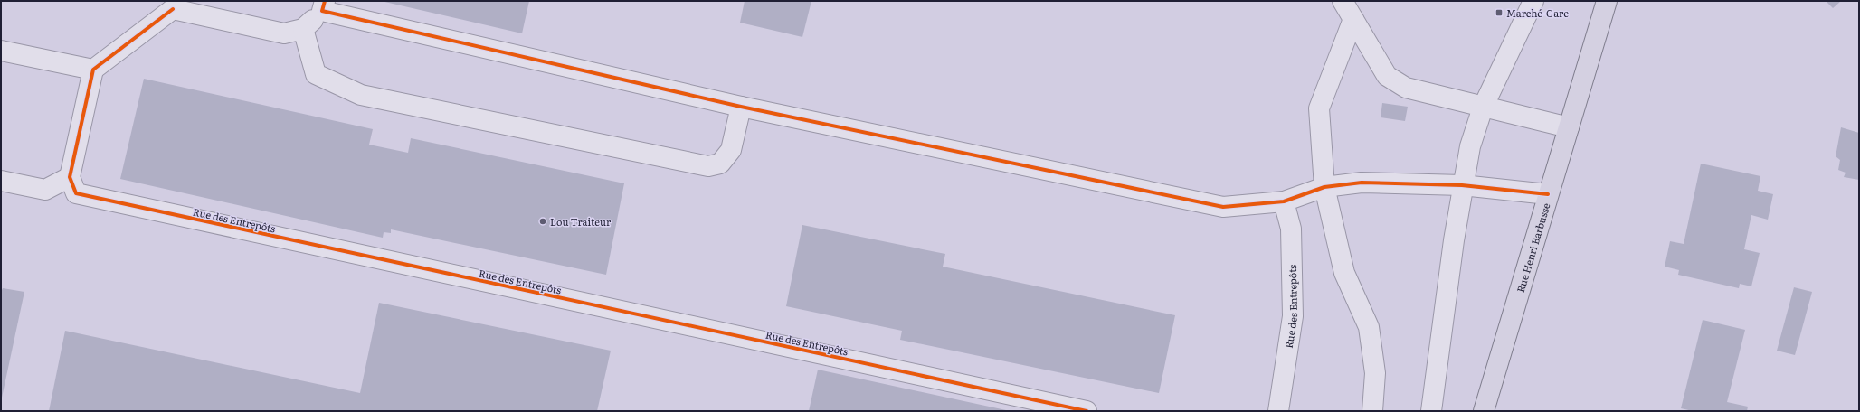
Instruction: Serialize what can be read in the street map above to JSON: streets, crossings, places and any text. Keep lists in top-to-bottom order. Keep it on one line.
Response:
{"streets":{"main road":["Rue Henri Barbusse"],"street":["Rue des Entrepôts"]},"places":{"transit":["Marché-Gare"],"other":["Lou Traiteur"]}}
